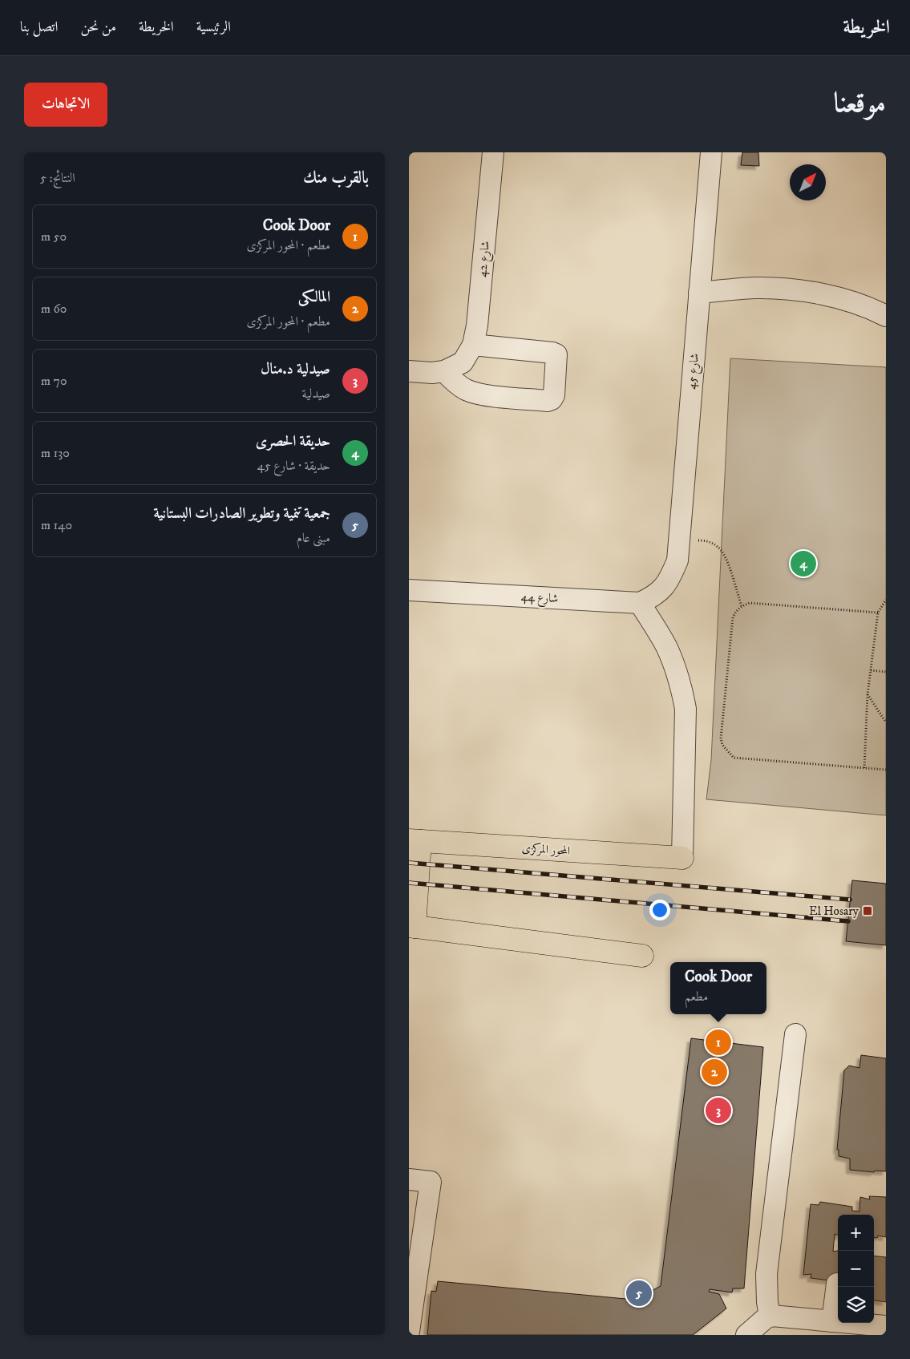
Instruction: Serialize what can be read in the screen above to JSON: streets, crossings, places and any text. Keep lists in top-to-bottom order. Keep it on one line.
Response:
{"streets":{"main road":["المحور المركزى"],"street":["شارع 42","شارع 45","شارع 44"]},"crossings":[["شارع 45","شارع 44"]],"places":{"transit":["El Hosary"]},"north":"top right","page":{"header":"الخريطة","nav":["الرئيسية","الخريطة","من نحن","اتصل بنا"],"title":"موقعنا","buttons":"الاتجاهات","heading":["بالقرب منك","النتائج: 5"],"list":[{"mark":"1","name":"Cook Door","note":"مطعم · المحور المركزى","value":"50 m"},{"mark":"2","name":"المالكى","note":"مطعم · المحور المركزى","value":"60 m"},{"mark":"3","name":"صيدلية د.منال","note":"صيدلية","value":"70 m"},{"mark":"4","name":"حديقة الحصرى","note":"حديقة · شارع 45","value":"130 m"},{"mark":"5","name":"جمعية تنمية وتطوير الصادرات البستانية","note":"مبنى عام","value":"140 m"}],"pins":["4","1","2","3","5"],"popup":["Cook Door","مطعم"],"map_buttons":["+","−"]}}
